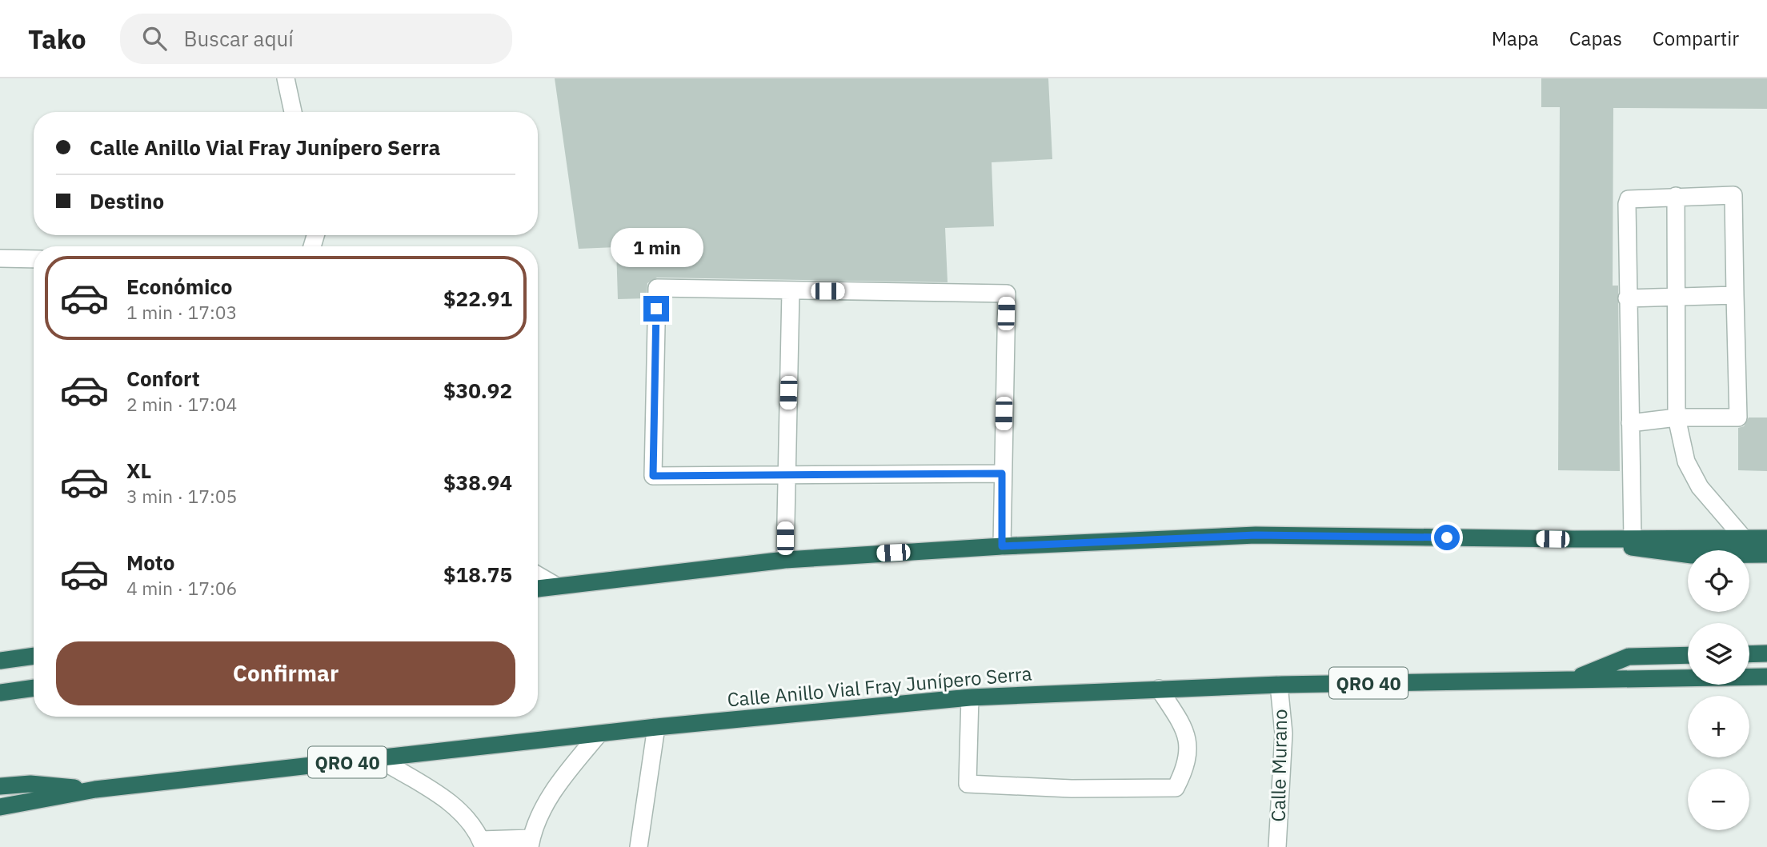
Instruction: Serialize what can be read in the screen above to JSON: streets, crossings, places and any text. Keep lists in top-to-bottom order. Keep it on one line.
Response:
{"streets":{"highway":["QRO 40","Calle Anillo Vial Fray Junípero Serra"],"street":["Calle Murano"]},"crossings":[["Calle Anillo Vial Fray Junípero Serra","Calle Murano"]],"page":{"header":"Tako","search":"Buscar aquí","nav":["Mapa","Capas","Compartir"],"banner":["Calle Anillo Vial Fray Junípero Serra","Destino"],"bubble":"1 min","list":[{"name":"Económico","note":"1 min · 17:03","value":"$22.91"},{"name":"Confort","note":"2 min · 17:04","value":"$30.92"},{"name":"XL","note":"3 min · 17:05","value":"$38.94"},{"name":"Moto","note":"4 min · 17:06","value":"$18.75"}],"map_buttons":["+","−"],"buttons":"Confirmar"}}
